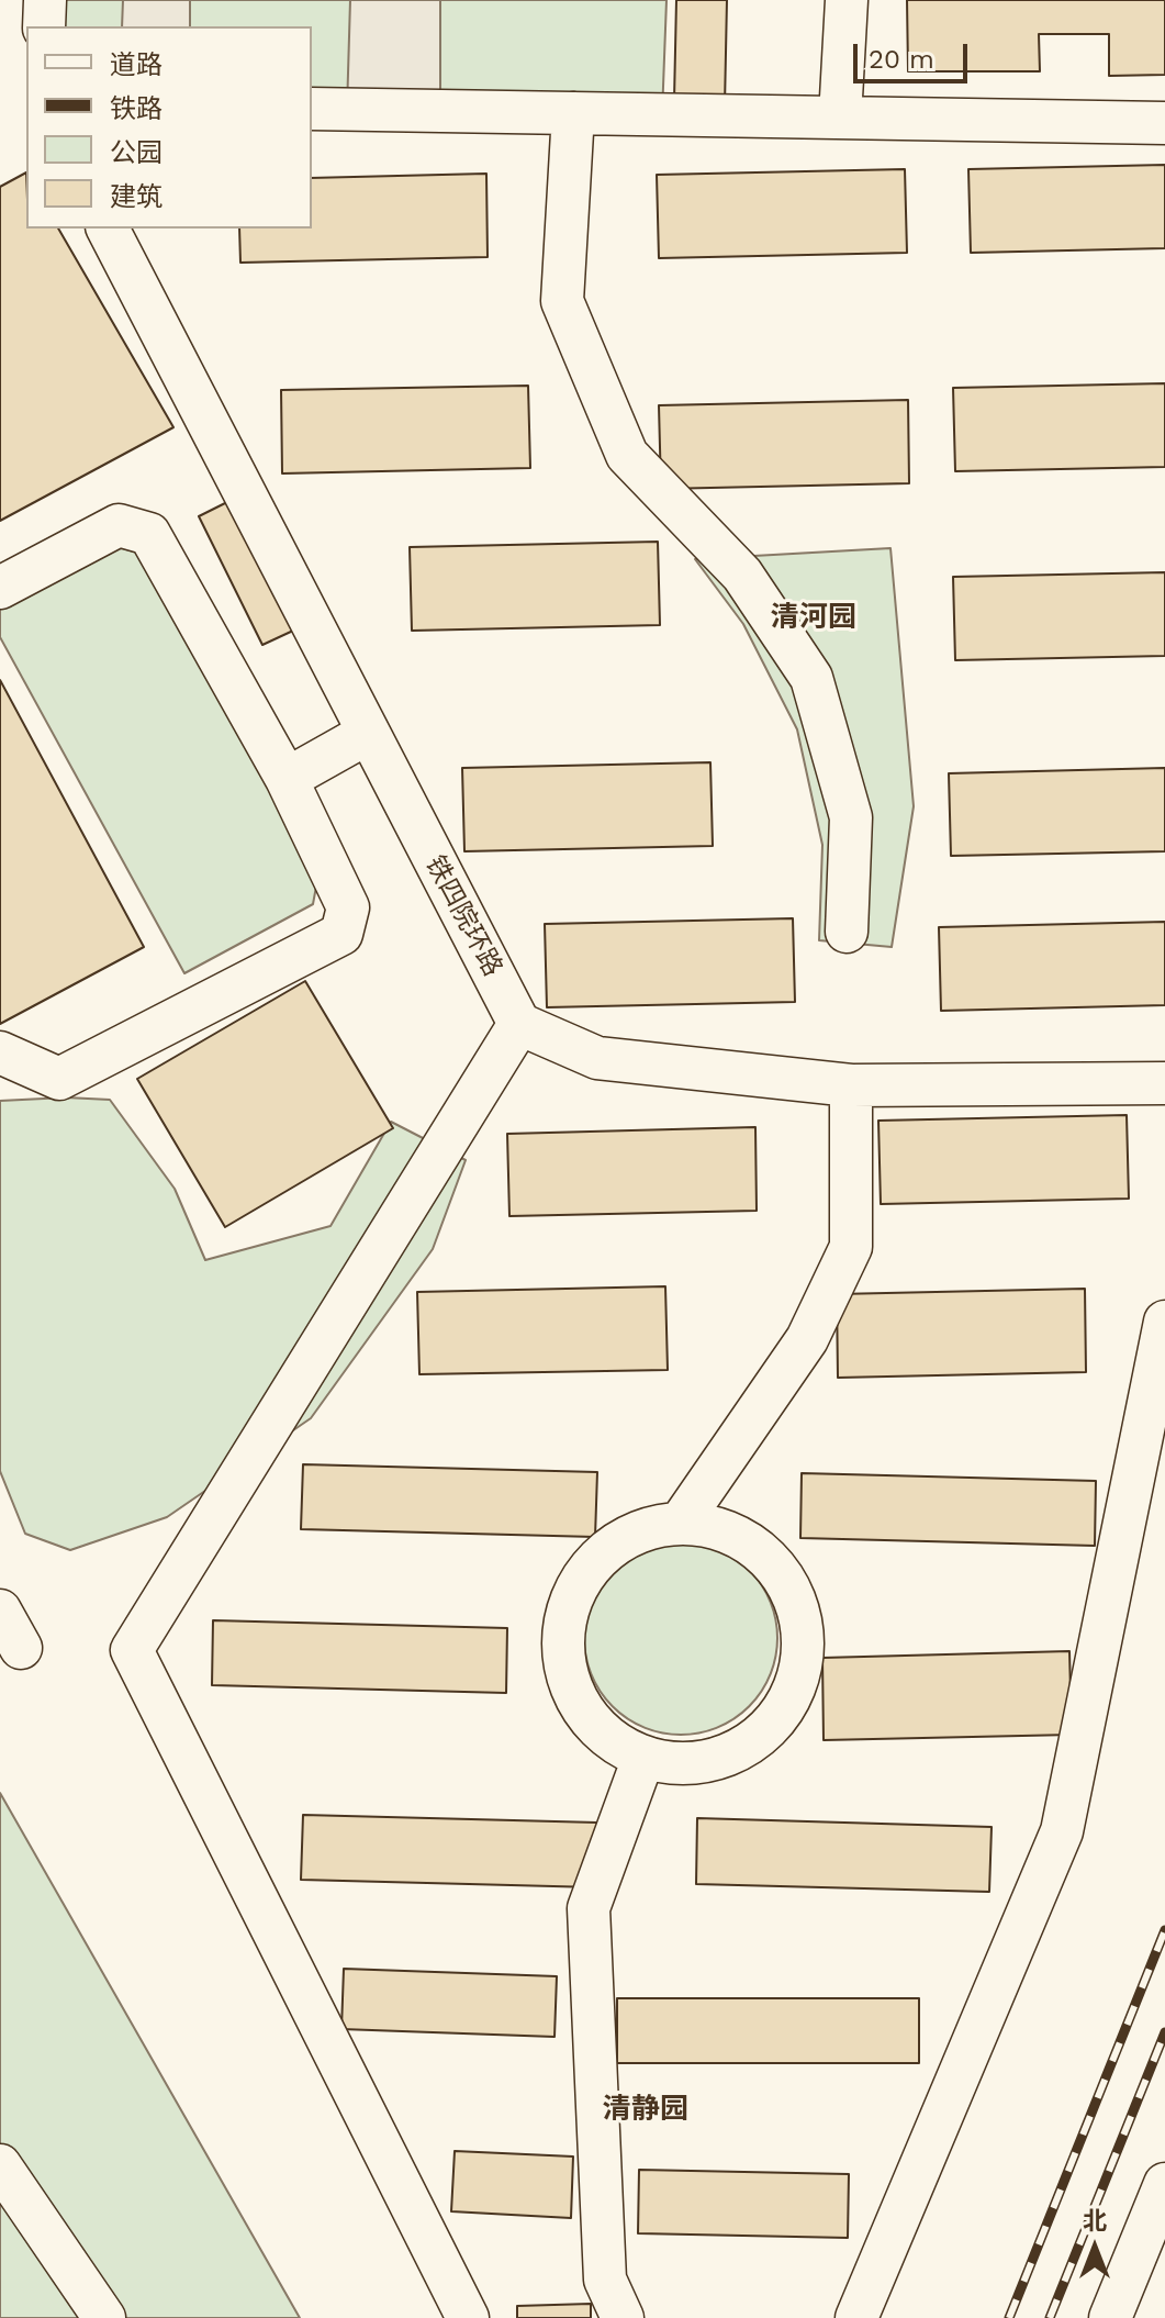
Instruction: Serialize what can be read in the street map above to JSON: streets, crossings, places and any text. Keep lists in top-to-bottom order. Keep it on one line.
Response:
{"streets":{"street":["铁四院环路"]},"districts":["清河园","清静园"],"legend":["道路","铁路","公园","建筑"],"scale_bar":"20 m","north":"top"}
